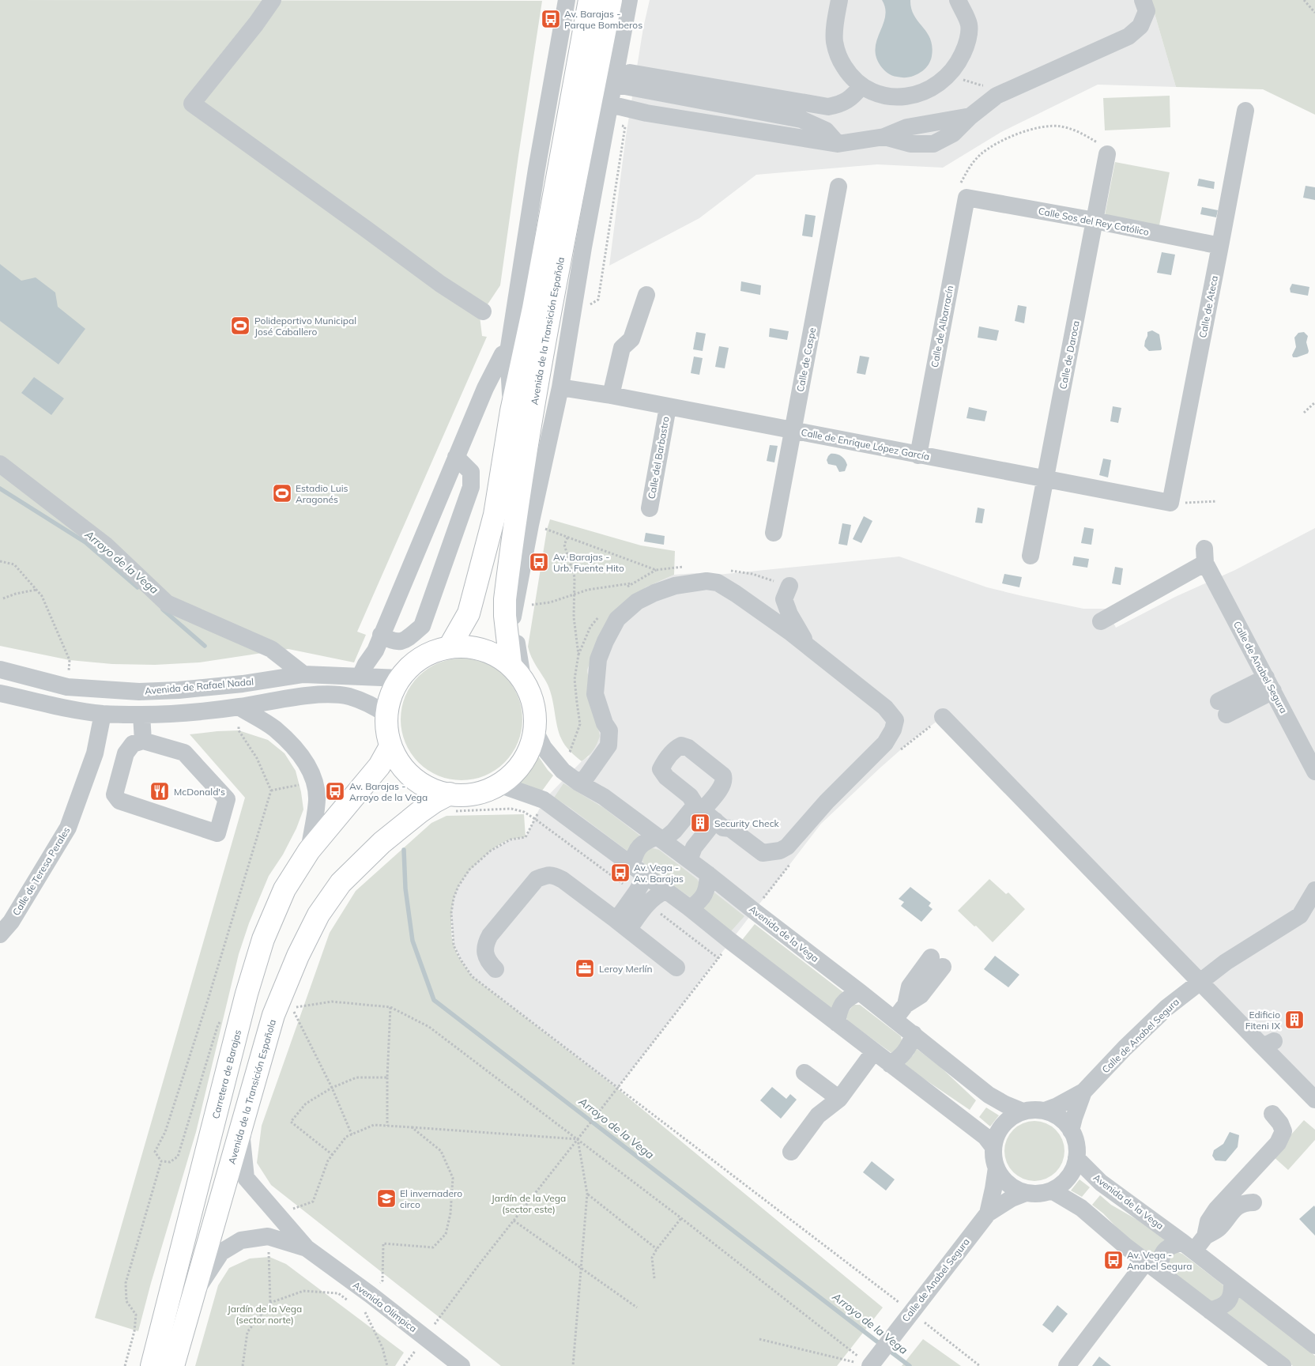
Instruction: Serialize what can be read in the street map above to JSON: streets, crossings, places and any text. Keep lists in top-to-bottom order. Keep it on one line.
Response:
{"streets":{"main road":["Avenida de la Transición Española","Carretera de Barajas"],"street":["Calle Sos del Rey Católico","Calle de Ateca","Calle de Albarracín","Calle de Daroca","Calle de Caspe","Calle de Enrique López García","Calle del Barbastro","Calle de Anabel Segura","Avenida de Rafael Nadal","Calle de Teresa Perales","Avenida de la Vega","Avenida Olímpica"]},"crossings":[["Calle Sos del Rey Católico","Calle de Ateca"],["Calle Sos del Rey Católico","Calle de Albarracín"],["Calle Sos del Rey Católico","Calle de Daroca"],["Calle de Ateca","Calle de Enrique López García"],["Calle de Albarracín","Calle de Enrique López García"],["Avenida de la Transición Española","Avenida de Rafael Nadal"],["Avenida de la Transición Española","Avenida de la Vega"],["Avenida de la Transición Española","Carretera de Barajas"],["Avenida de la Transición Española","Avenida Olímpica"],["Calle de Daroca","Calle de Enrique López García"],["Calle de Caspe","Calle de Enrique López García"],["Calle de Enrique López García","Calle del Barbastro"],["Calle de Anabel Segura","Avenida de la Vega"]],"water":["Arroyo de la Vega"],"parks":["Jardín de la Vega (sector este)","Jardín de la Vega (sector norte)"],"places":{"bus stop":["Av. Barajas - Parque Bomberos","Av. Barajas - Urb. Fuente Hito","Av. Barajas - Arroyo de la Vega","Av. Vega - Av. Barajas","Av. Vega - Anabel Segura"],"sports":["Polideportivo Municipal José Caballero","Estadio Luis Aragonés"],"restaurant":["McDonald's"],"building":["Security Check","Edificio Fiteni IX"],"office":["Leroy Merlín"],"school or university":["El invernadero circo"]}}
